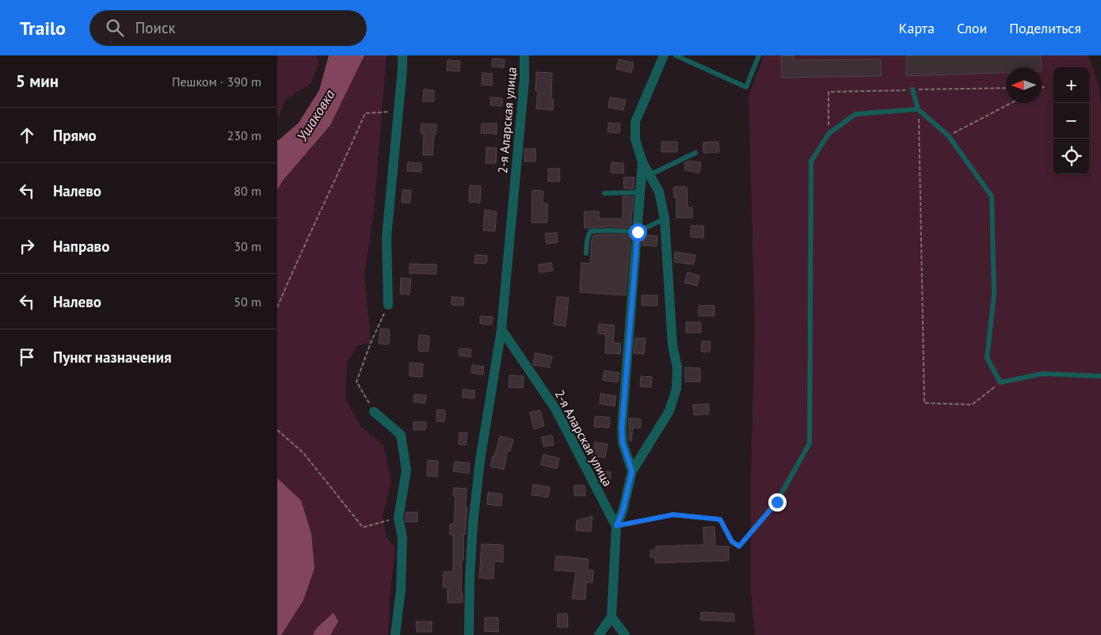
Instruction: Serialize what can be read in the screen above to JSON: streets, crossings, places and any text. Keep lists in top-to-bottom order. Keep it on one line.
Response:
{"streets":{"street":["2-я Аларская улица"]},"water":["Ушаковка"],"north":"left","page":{"header":"Trailo","search":"Поиск","nav":["Карта","Слои","Поделиться"],"heading":["5 мин","Пешком · 390 m"],"map_buttons":["+","−"],"list":[["Прямо","230 m"],["Налево","80 m"],["Направо","30 m"],["Налево","50 m"],"Пункт назначения"]}}
